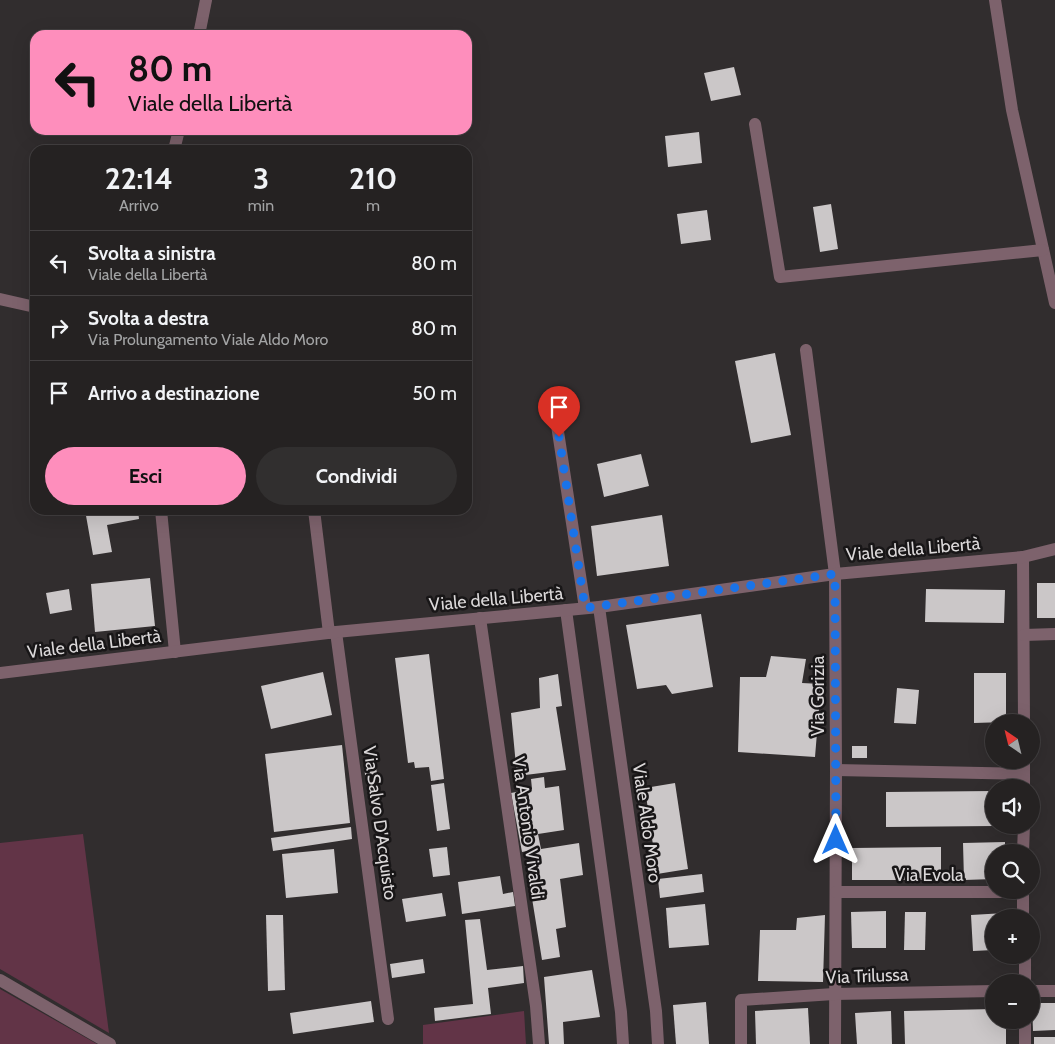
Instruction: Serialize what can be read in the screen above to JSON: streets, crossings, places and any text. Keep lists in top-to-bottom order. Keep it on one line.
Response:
{"streets":{"street":["Viale della Libertà","Via Gorizia","Via Salvo D'Acquisto","Viale Aldo Moro","Via Antonio Vivaldi","Via Evola","Via Trilussa"]},"crossings":[["Viale della Libertà","Via Gorizia"],["Viale della Libertà","Via Salvo D'Acquisto"],["Viale della Libertà","Viale Aldo Moro"],["Viale della Libertà","Via Antonio Vivaldi"],["Via Gorizia","Via Evola"],["Via Gorizia","Via Trilussa"]],"north":"top left","page":{"turn":["80 m","Viale della Libertà"],"eta":["22:14","Arrivo","3","min","210","m"],"list":[{"name":"Svolta a sinistra","note":"Viale della Libertà","value":"80 m"},{"name":"Svolta a destra","note":"Via Prolungamento Viale Aldo Moro","value":"80 m"},{"name":"Arrivo a destinazione","value":"50 m"}],"buttons":["Esci","Condividi"],"map_buttons":["+","−"]}}
